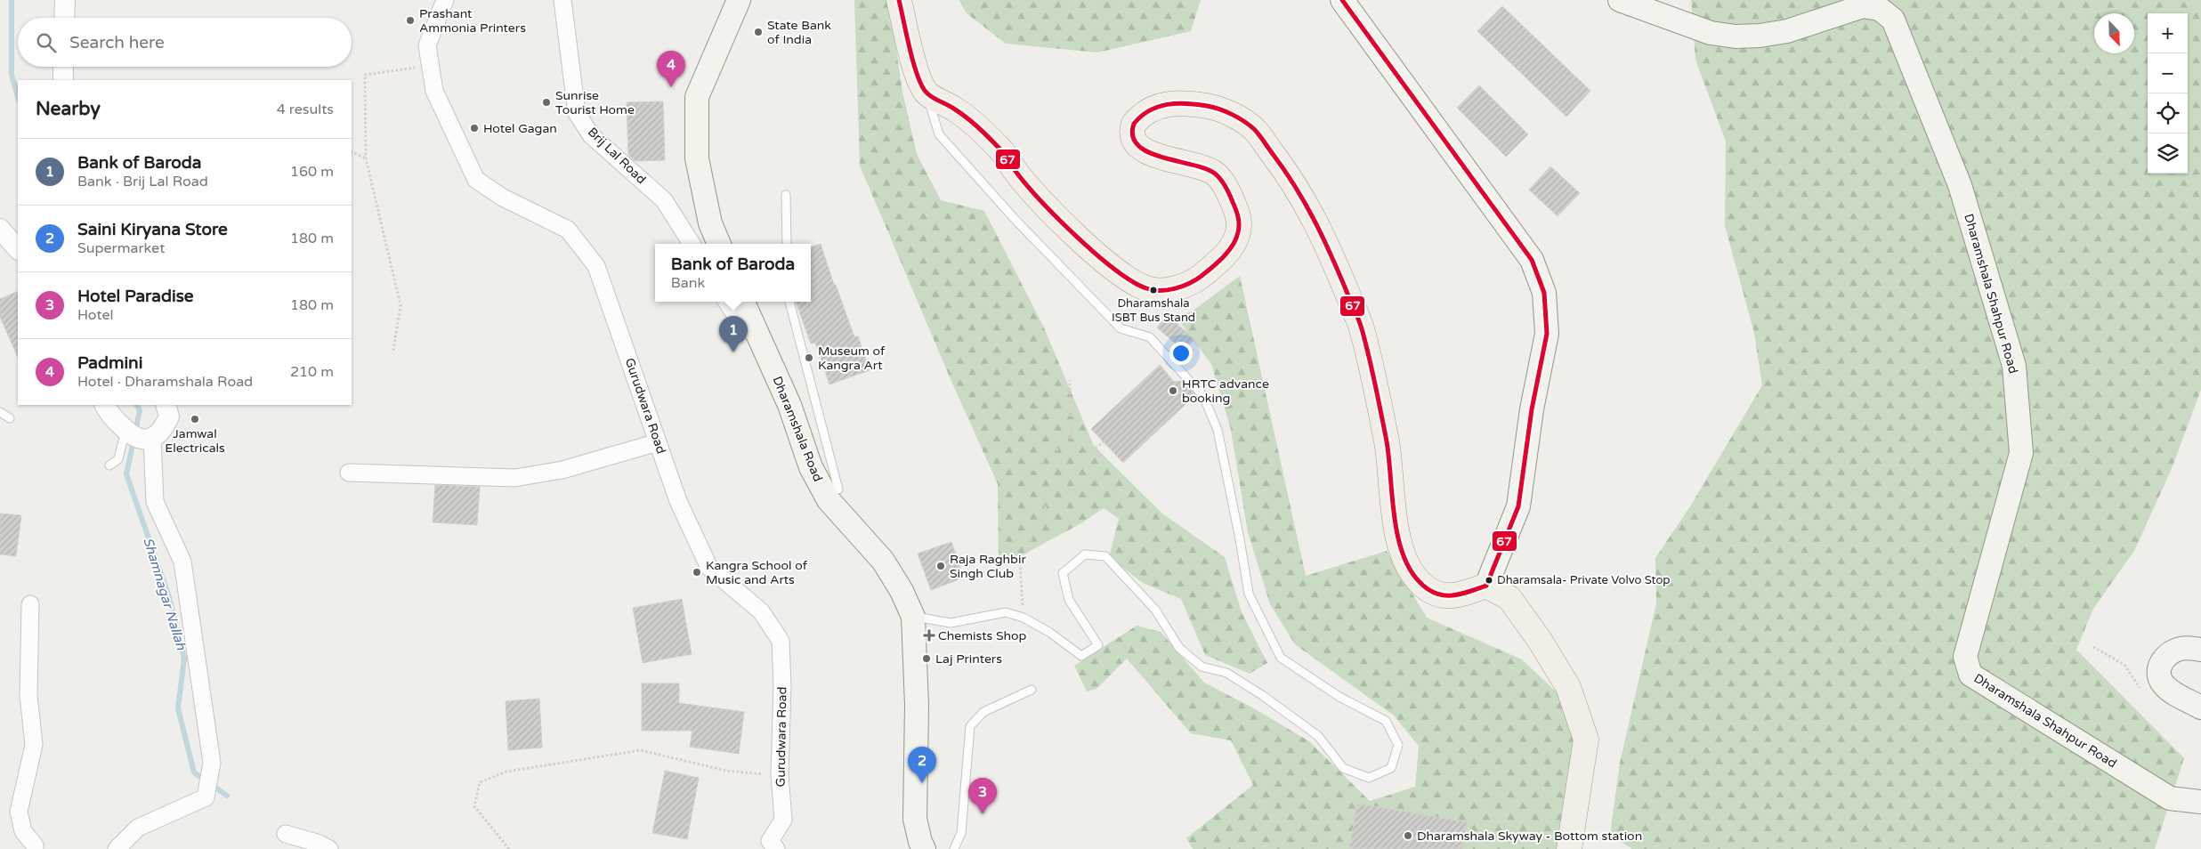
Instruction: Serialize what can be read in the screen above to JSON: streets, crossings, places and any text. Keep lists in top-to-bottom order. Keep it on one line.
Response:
{"streets":{"main road":["Dharamshala Shahpur Road","Dharamshala Road"],"street":["Brij Lal Road","Gurudwara Road"]},"water":["Shamnagar Nallah"],"places":{"other":["Prashant Ammonia Printers","State Bank of India","Sunrise Tourist Home","Hotel Gagan","Dharamshala ISBT Bus Stand","Museum of Kangra Art","HRTC advance booking","Jamwal Electricals","Raja Raghbir Singh Club","Kangra School of Music and Arts","Dharamsala- Private Volvo Stop","Laj Printers","Dharamshala Skyway - Bottom station"],"health":["Chemists Shop"]},"lines":["transit line 67"],"north":"bottom right","page":{"map_buttons":["+","−"],"search":"Search here","pins":["4","1","2","3"],"heading":["Nearby","4 results"],"list":[{"mark":"1","name":"Bank of Baroda","note":"Bank · Brij Lal Road","value":"160 m"},{"mark":"2","name":"Saini Kiryana Store","note":"Supermarket","value":"180 m"},{"mark":"3","name":"Hotel Paradise","note":"Hotel","value":"180 m"},{"mark":"4","name":"Padmini","note":"Hotel · Dharamshala Road","value":"210 m"}],"popup":["Bank of Baroda","Bank"]}}
